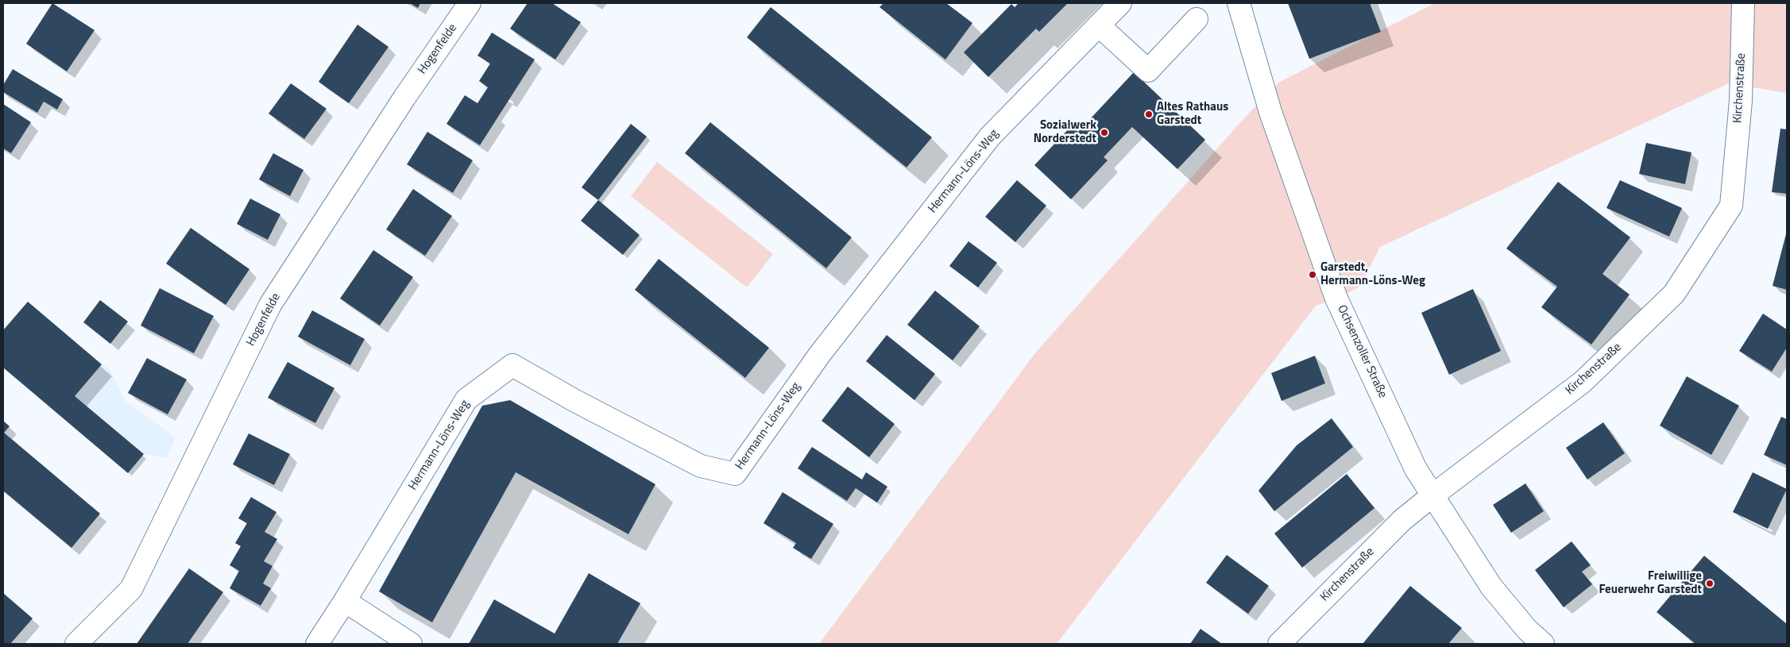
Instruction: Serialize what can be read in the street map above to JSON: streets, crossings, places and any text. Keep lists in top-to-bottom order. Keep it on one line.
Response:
{"streets":{"street":["Hogenfelde","Kirchenstraße","Hermann-Löns-Weg","Ochsenzoller Straße"]},"crossings":[["Kirchenstraße","Ochsenzoller Straße"]],"places":["Altes Rathaus Garstedt","Sozialwerk Norderstedt","Garstedt, Hermann-Löns-Weg","Freiwillige Feuerwehr Garstedt"]}
